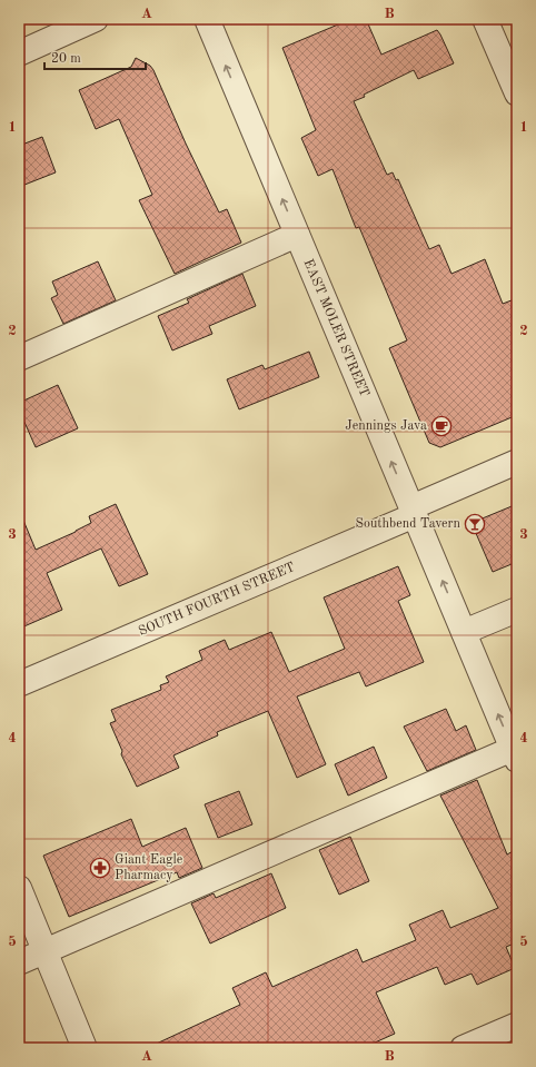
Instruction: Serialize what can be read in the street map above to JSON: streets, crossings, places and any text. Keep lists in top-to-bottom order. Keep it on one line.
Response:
{"streets":{"street":["EAST MOLER STREET","SOUTH FOURTH STREET"]},"crossings":[["EAST MOLER STREET","SOUTH FOURTH STREET"]],"one_way":["EAST MOLER STREET"],"places":{"cafe":["Jennings Java"],"bar":["Southbend Tavern"],"pharmacy":["Giant Eagle Pharmacy"]},"scale_bar":"20 m","grid":{"columns":["A","B"],"rows":["1","2","3","4","5"]}}
